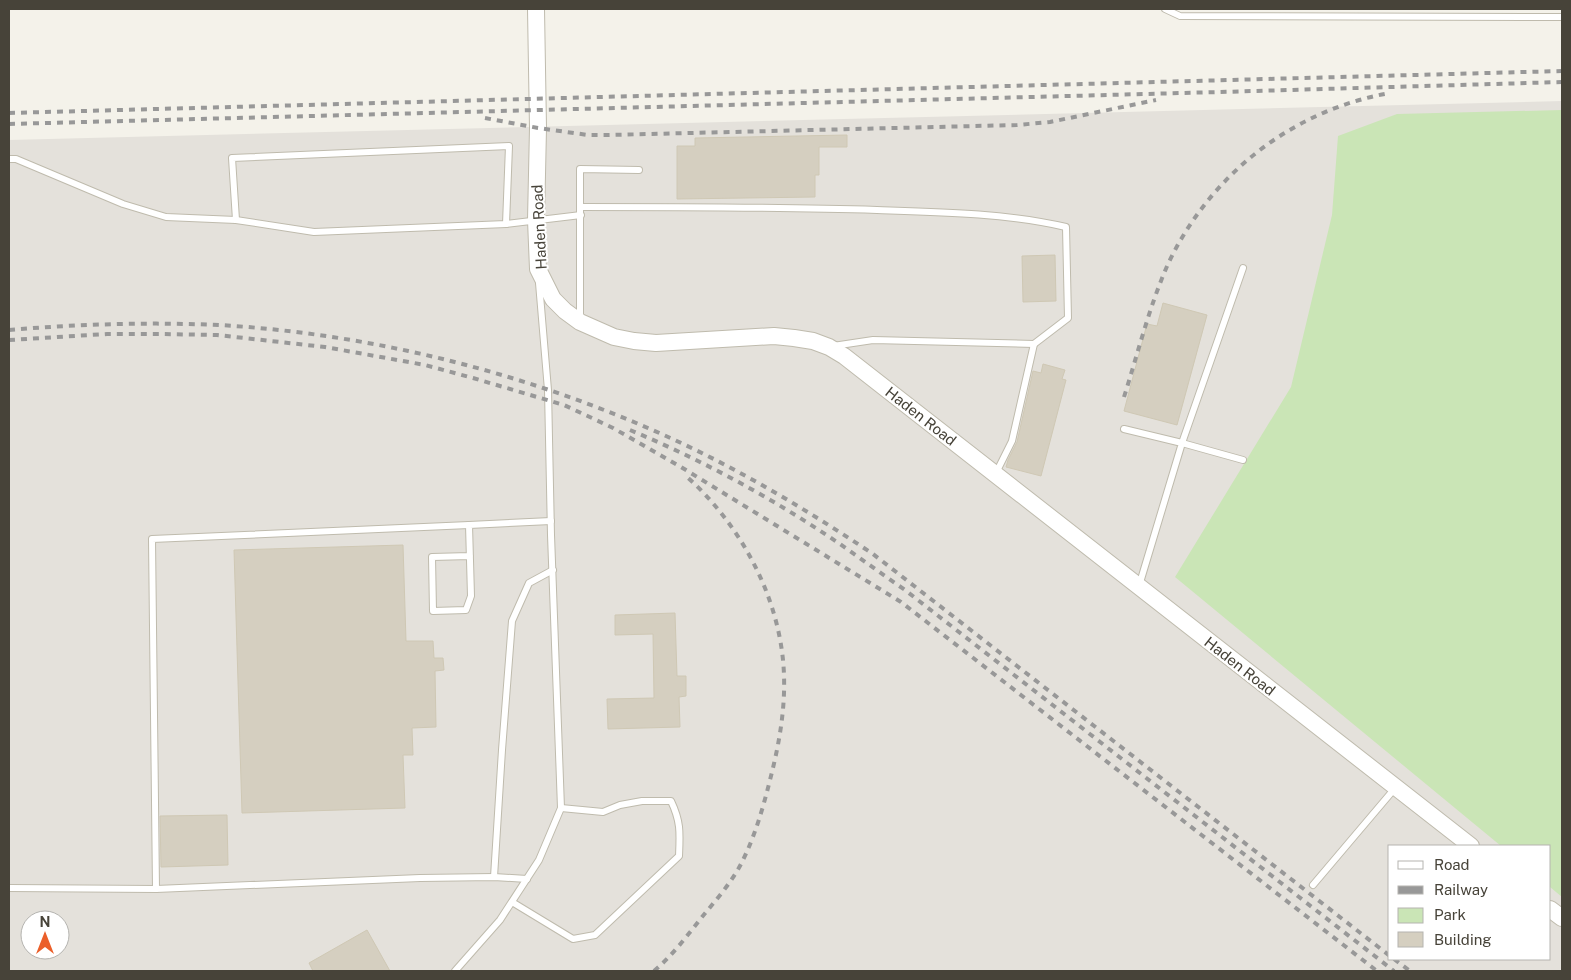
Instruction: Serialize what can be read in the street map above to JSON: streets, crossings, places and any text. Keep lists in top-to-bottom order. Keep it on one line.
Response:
{"streets":{"street":["Haden Road"]},"legend":["Road","Railway","Park","Building"],"north":"top"}
